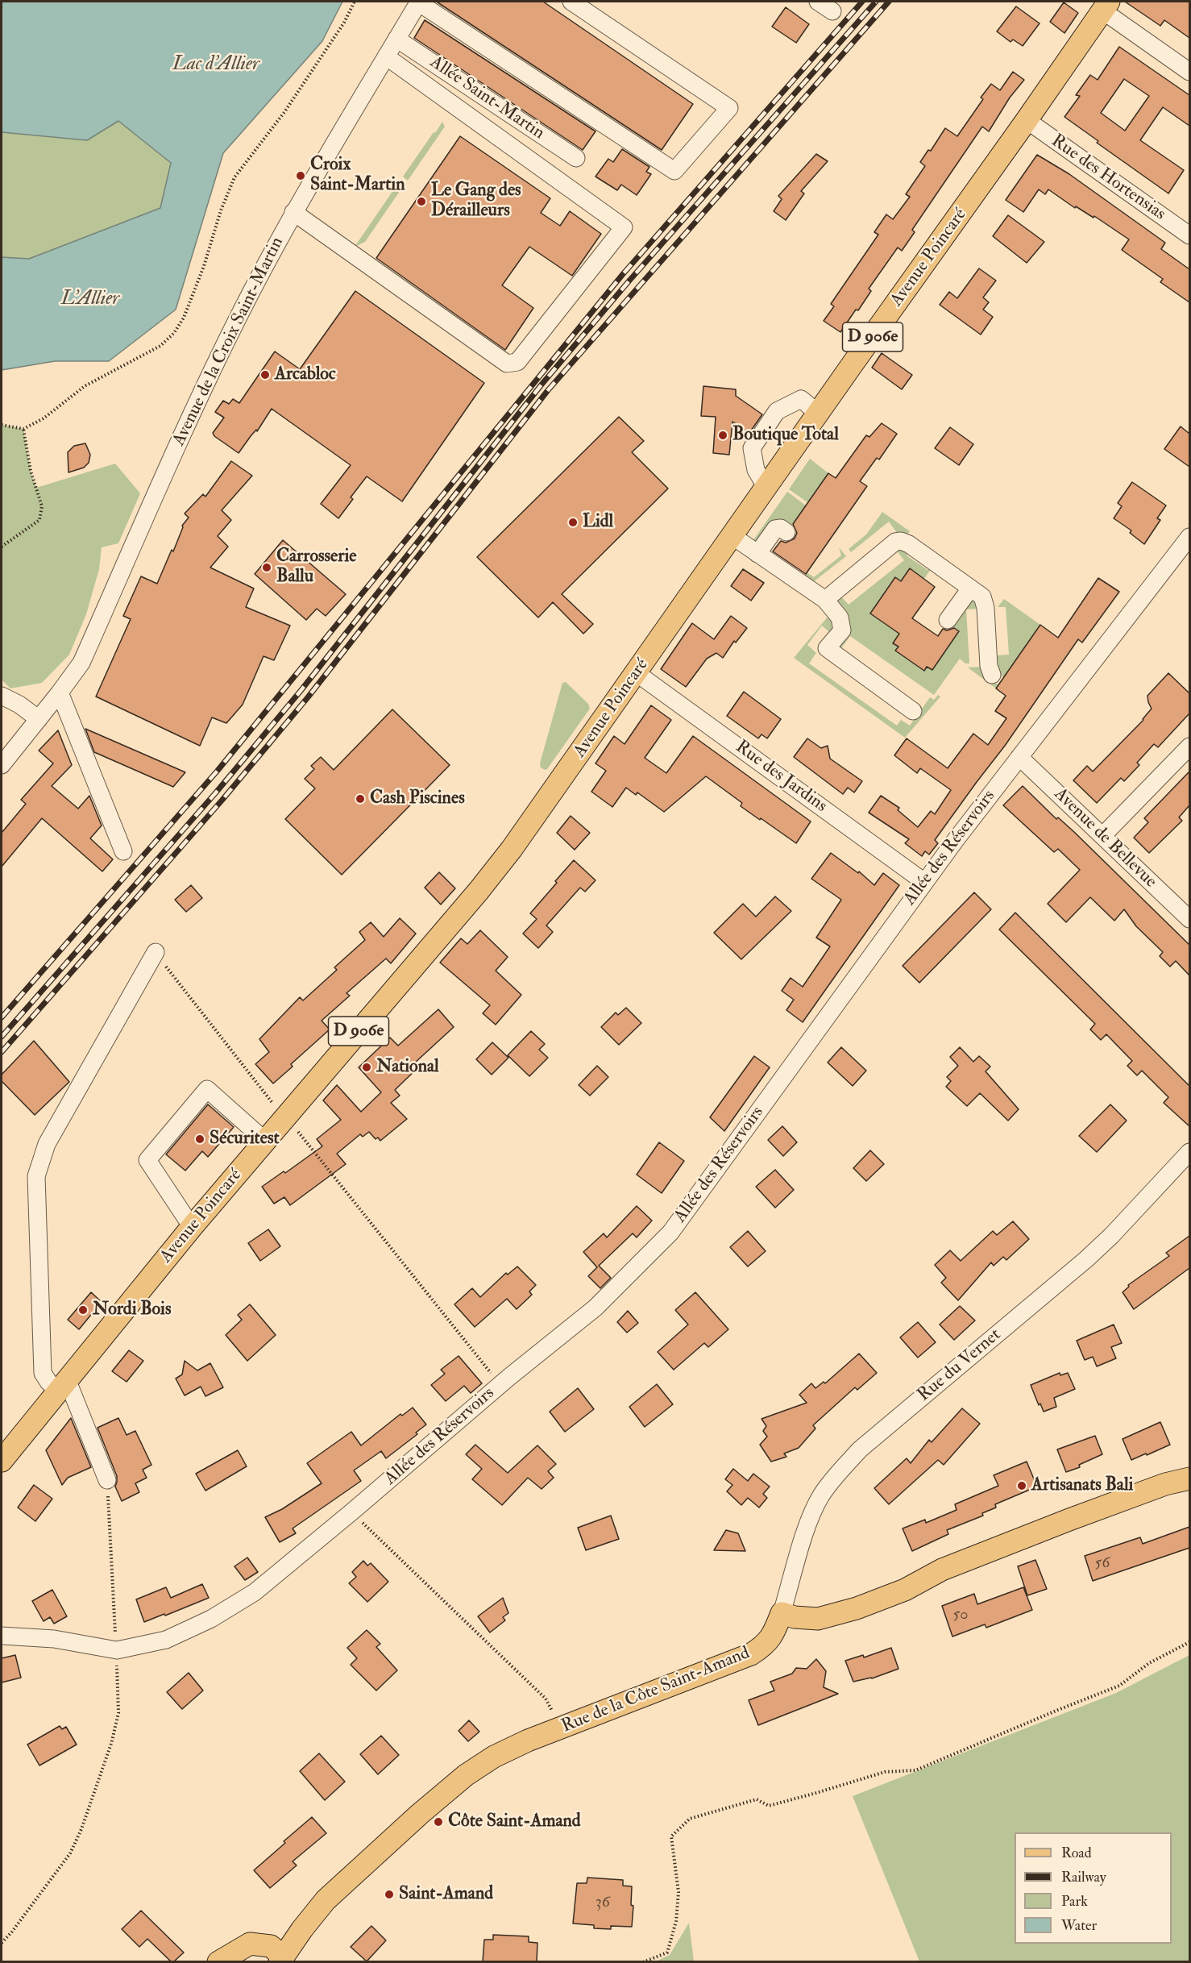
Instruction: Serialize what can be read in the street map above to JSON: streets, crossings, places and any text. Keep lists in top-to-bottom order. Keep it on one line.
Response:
{"streets":{"main road":["Avenue Poincaré","D 906e","Rue de la Côte Saint-Amand"],"street":["Allée Saint-Martin","Rue des Hortensias","Avenue de la Croix Saint-Martin","Rue des Jardins","Avenue de Bellevue","Allée des Réservoirs","Rue du Vernet"]},"crossings":[["Allée Saint-Martin","Avenue de la Croix Saint-Martin"],["Rue des Hortensias","Avenue Poincaré"],["Avenue Poincaré","D 906e"],["Avenue Poincaré","Rue des Jardins"],["Rue des Jardins","Allée des Réservoirs"],["Avenue de Bellevue","Allée des Réservoirs"],["Rue du Vernet","Rue de la Côte Saint-Amand"]],"water":["Lac d'Allier","L'Allier"],"places":["Croix Saint-Martin","Le Gang des Dérailleurs","Arcabloc","Boutique Total","Lidl","Carrosserie Ballu","Cash Piscines","National","Sécuritest","Nordi Bois","Artisanats Bali","Côte Saint-Amand","Saint-Amand"],"house_numbers":["56","50","36"],"legend":["Road","Railway","Park","Water"]}
